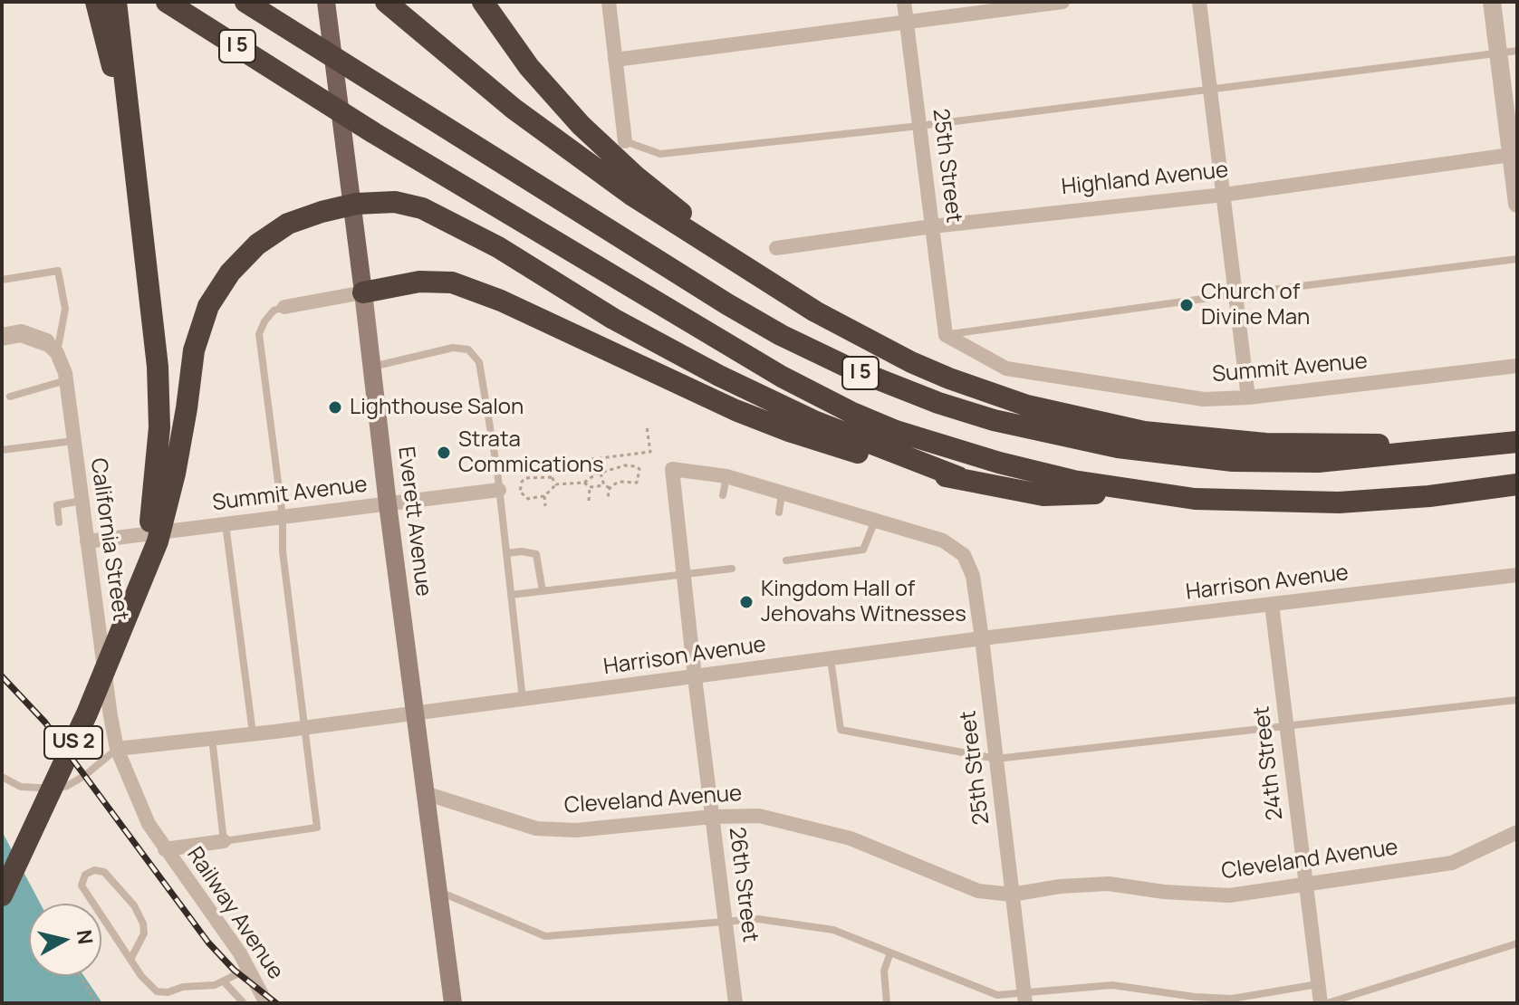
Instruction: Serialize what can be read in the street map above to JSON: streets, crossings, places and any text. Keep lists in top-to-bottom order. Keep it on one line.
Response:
{"streets":{"highway":["I 5","US 2"],"main road":["Everett Avenue"],"street":["25th Street","Highland Avenue","Summit Avenue","California Street","Harrison Avenue","24th Street","Cleveland Avenue","26th Street","Railway Avenue"]},"crossings":[["25th Street","Highland Avenue"],["25th Street","Summit Avenue"],["25th Street","Harrison Avenue"],["25th Street","Cleveland Avenue"],["Summit Avenue","Everett Avenue"],["Summit Avenue","California Street"],["Everett Avenue","Harrison Avenue"],["Everett Avenue","Cleveland Avenue"],["California Street","Harrison Avenue"],["California Street","Railway Avenue"],["Harrison Avenue","24th Street"],["Harrison Avenue","26th Street"],["Harrison Avenue","Railway Avenue"],["24th Street","Cleveland Avenue"],["Cleveland Avenue","26th Street"]],"places":["Church of Divine Man","Lighthouse Salon","Strata Commications","Kingdom Hall of Jehovahs Witnesses"],"north":"right"}
